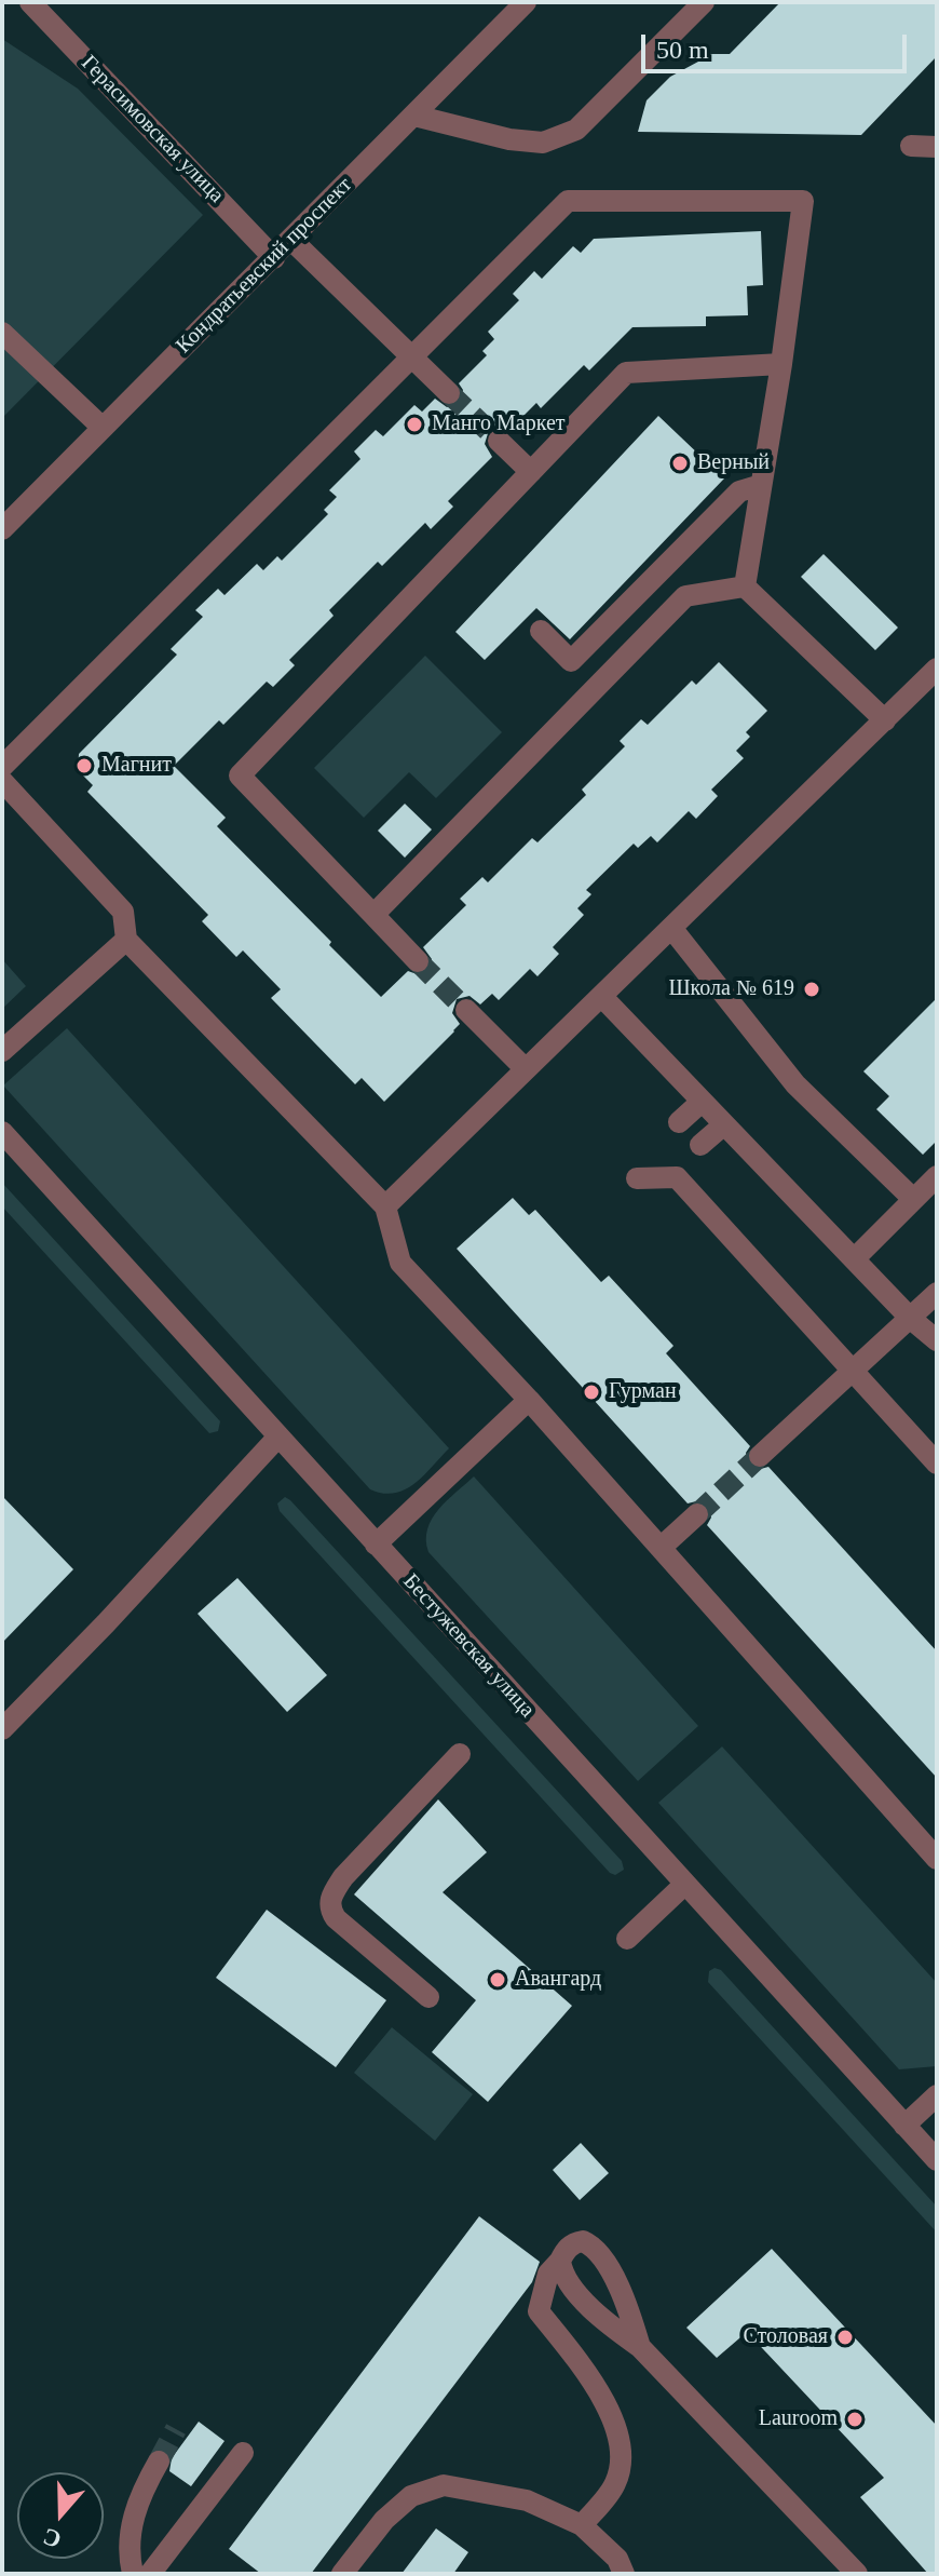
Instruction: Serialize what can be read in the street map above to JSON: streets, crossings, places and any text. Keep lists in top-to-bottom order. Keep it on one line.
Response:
{"streets":{"street":["Герасимовская улица","Кондратьевский проспект","Бестужевская улица"]},"crossings":[["Герасимовская улица","Кондратьевский проспект"]],"places":["Манго Маркет","Верный","Магнит","Школа № 619","Гурман","Авангард","Столовая","Lauroom"],"scale_bar":"50 m","north":"bottom"}
